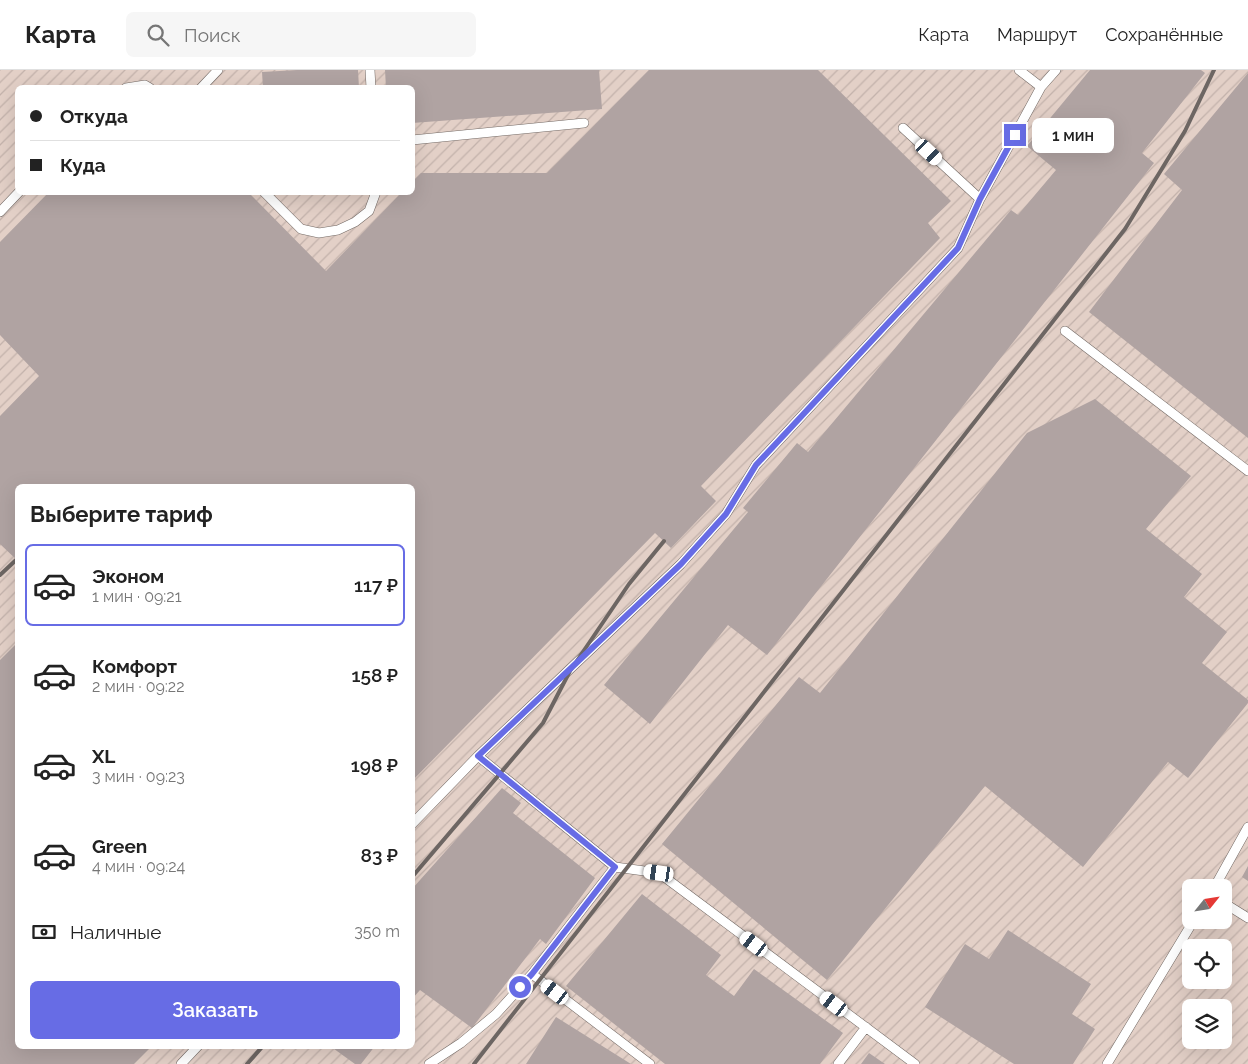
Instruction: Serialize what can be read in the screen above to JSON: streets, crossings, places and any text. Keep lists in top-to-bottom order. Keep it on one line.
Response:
{"north":"top right","page":{"header":"Карта","search":"Поиск","nav":["Карта","Маршрут","Сохранённые"],"banner":["Откуда","Куда"],"bubble":"1 мин","heading":"Выберите тариф","list":[{"name":"Эконом","note":"1 мин · 09:21","value":"117 ₽"},{"name":"Комфорт","note":"2 мин · 09:22","value":"158 ₽"},{"name":"XL","note":"3 мин · 09:23","value":"198 ₽"},{"name":"Green","note":"4 мин · 09:24","value":"83 ₽"}],"pay":["Наличные","350 m"],"buttons":"Заказать"}}
